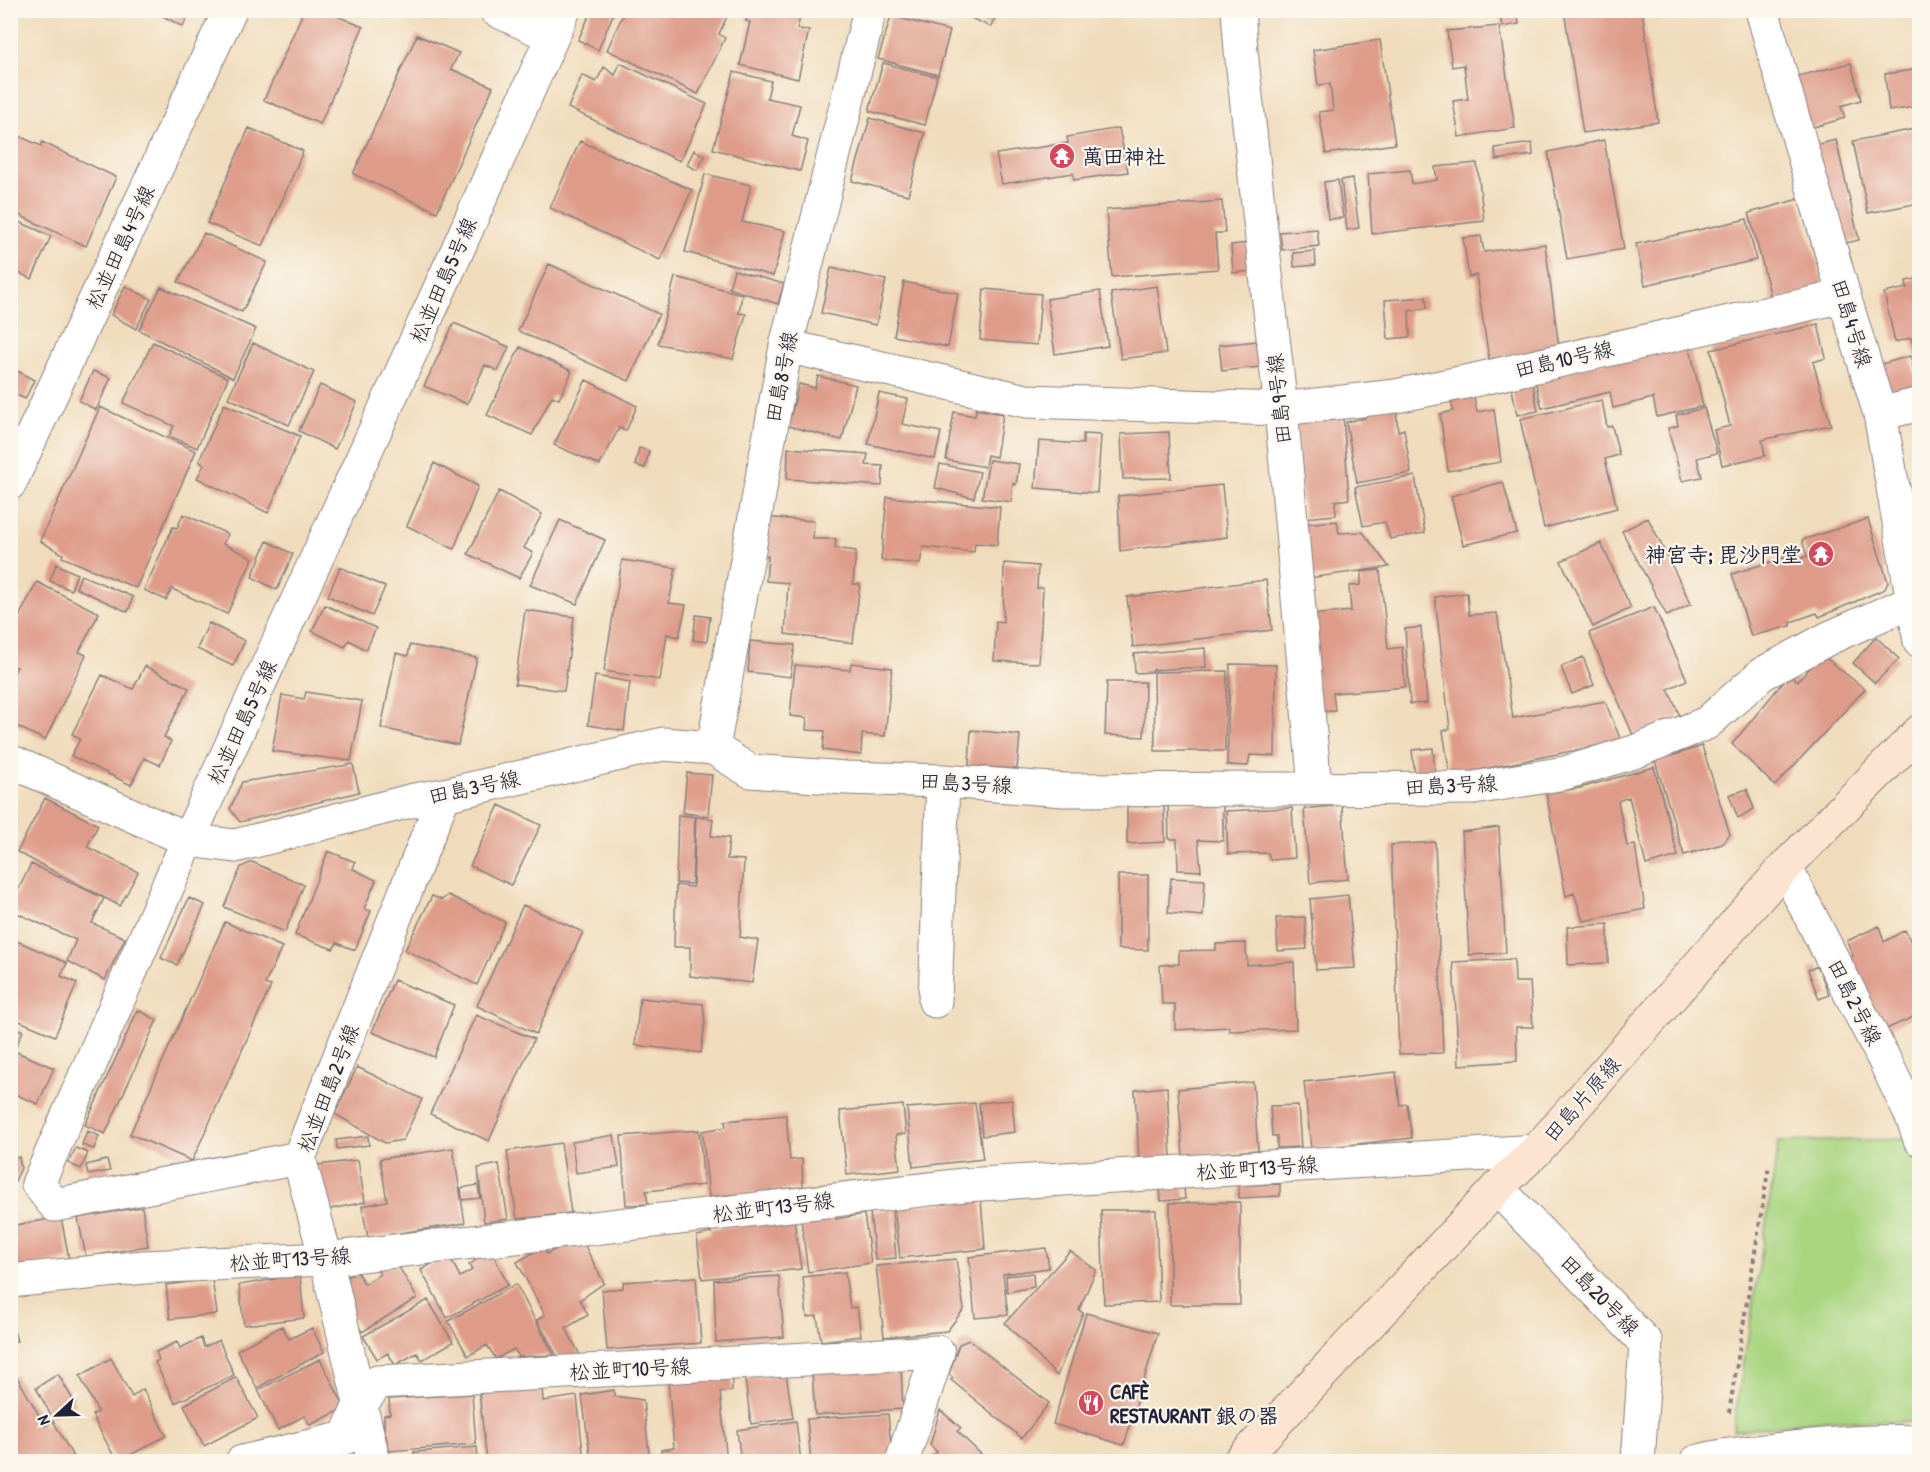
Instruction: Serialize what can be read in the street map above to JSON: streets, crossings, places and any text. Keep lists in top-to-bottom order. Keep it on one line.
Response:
{"streets":{"main road":["田島片原線"],"street":["松並田島4号線","松並田島5号線","田島4号線","田島10号線","田島8号線","田島9号線","田島3号線","田島2号線","松並田島2号線","松並町13号線","田島20号線","松並町10号線"]},"crossings":[["松並田島5号線","田島3号線"],["松並田島5号線","松並田島2号線"],["田島4号線","田島10号線"],["田島4号線","田島3号線"],["田島10号線","田島8号線"],["田島10号線","田島9号線"],["田島8号線","田島3号線"],["田島9号線","田島3号線"],["田島3号線","松並田島2号線"],["田島2号線","田島片原線"],["松並田島2号線","松並町13号線"],["松並田島2号線","松並町10号線"],["田島片原線","松並町13号線"],["田島片原線","田島20号線"]],"places":{"temple":["萬田神社","神宮寺; 毘沙門堂"],"restaurant":["CAFÈ RESTAURANT 銀の器"]},"north":"left"}
